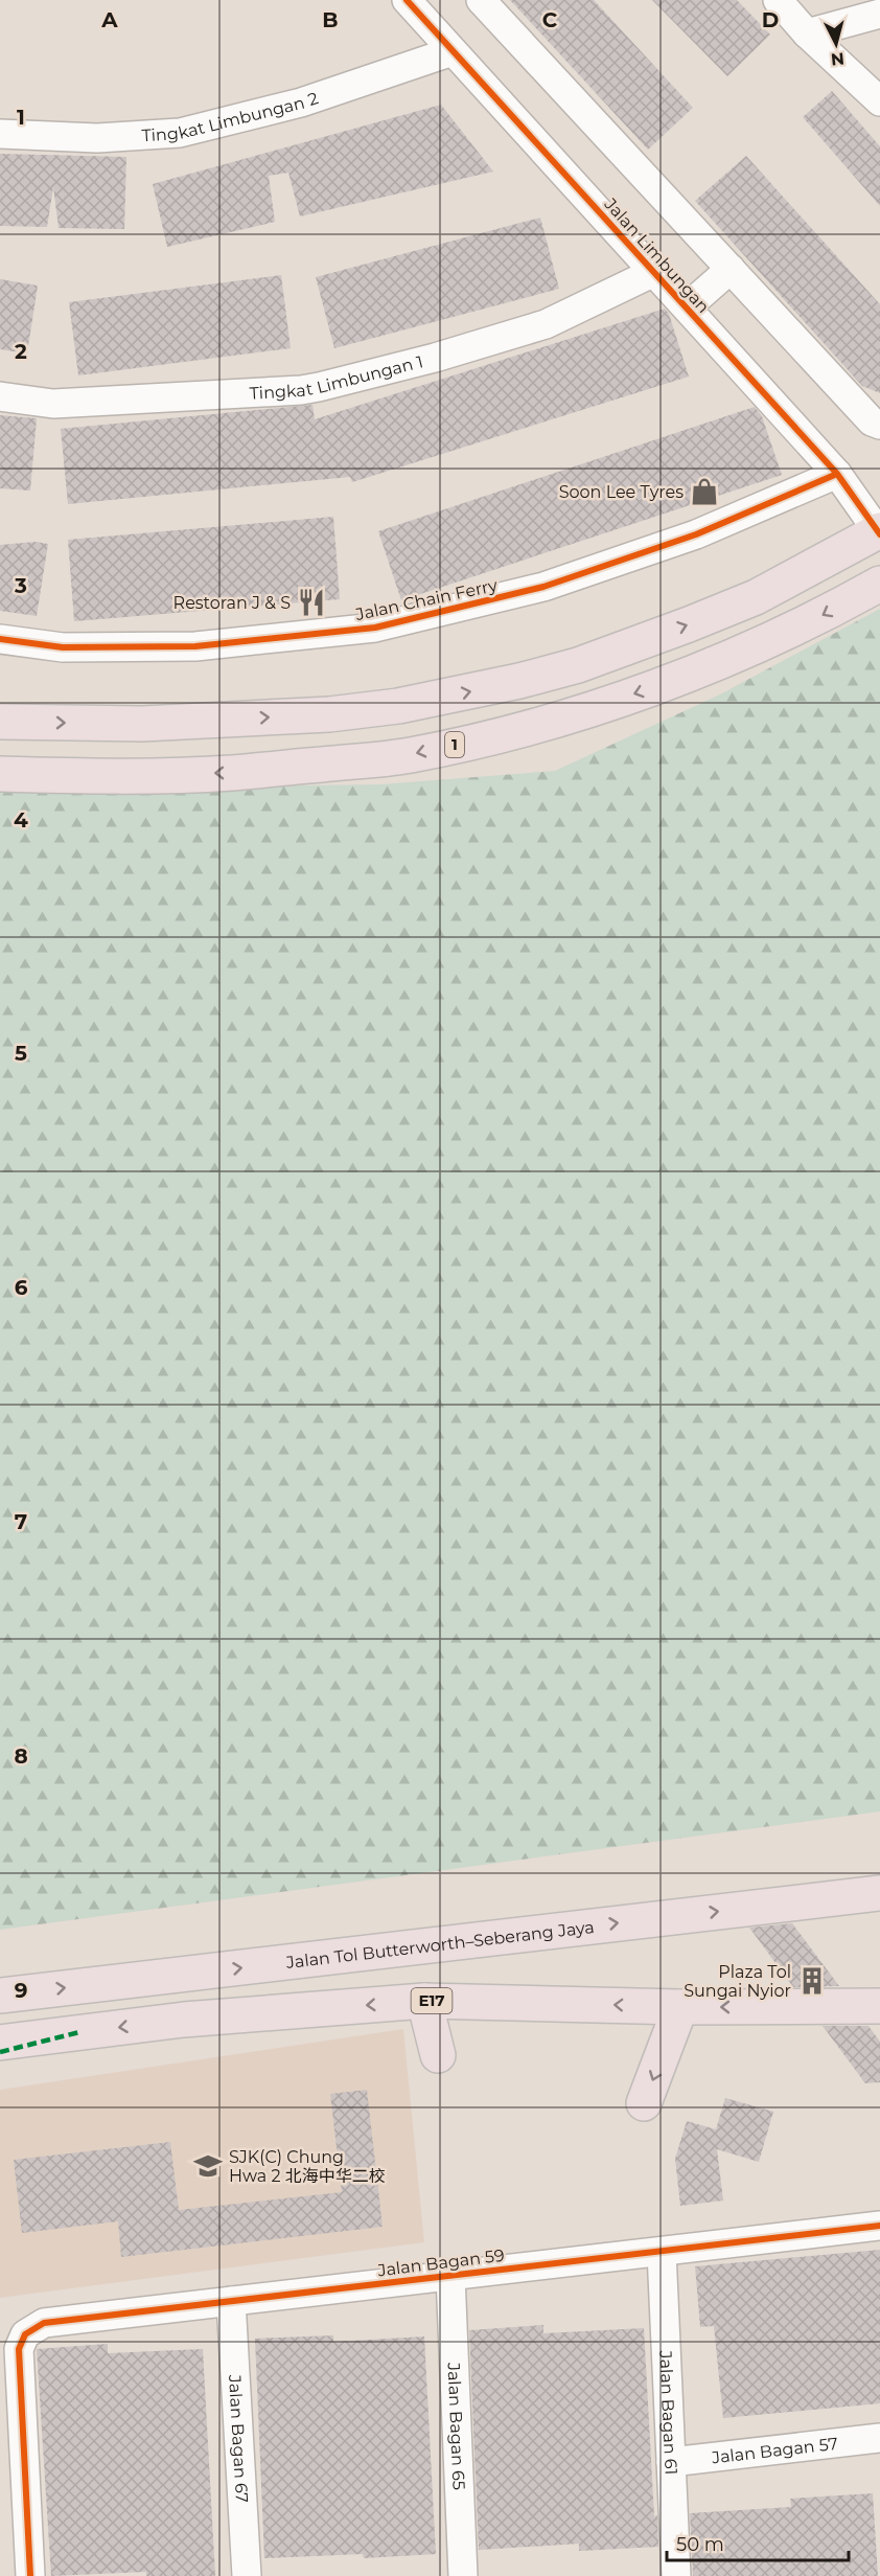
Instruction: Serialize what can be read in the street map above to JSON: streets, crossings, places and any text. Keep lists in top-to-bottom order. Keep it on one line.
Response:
{"streets":{"highway":["1","Jalan Tol Butterworth–Seberang Jaya","E17"],"street":["Tingkat Limbungan 2","Jalan Limbungan","Tingkat Limbungan 1","Jalan Chain Ferry","Jalan Bagan 59","Jalan Bagan 61","Jalan Bagan 65","Jalan Bagan 67","Jalan Bagan 57"]},"crossings":[["Tingkat Limbungan 2","Jalan Limbungan"],["Jalan Limbungan","Tingkat Limbungan 1"],["Jalan Limbungan","Jalan Chain Ferry"],["Jalan Bagan 59","Jalan Bagan 61"],["Jalan Bagan 59","Jalan Bagan 65"],["Jalan Bagan 59","Jalan Bagan 67"],["Jalan Bagan 61","Jalan Bagan 57"]],"places":{"shop":["Soon Lee Tyres"],"restaurant":["Restoran J & S"],"building":["Plaza Tol Sungai Nyior"],"school or university":["SJK(C) Chung Hwa 2 北海中华二校"]},"scale_bar":"50 m","north":"bottom","grid":{"columns":["A","B","C","D"],"rows":["1","2","3","4","5","6","7","8","9"]}}
